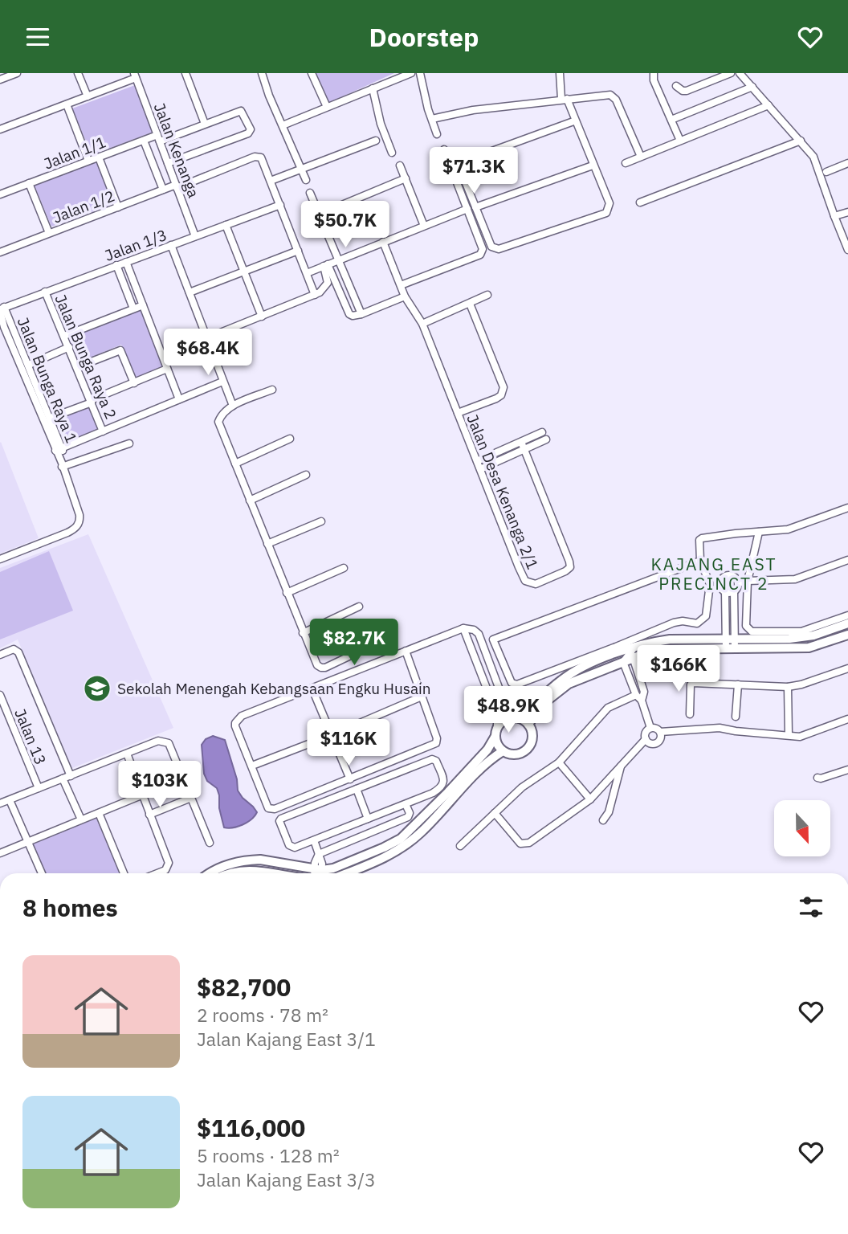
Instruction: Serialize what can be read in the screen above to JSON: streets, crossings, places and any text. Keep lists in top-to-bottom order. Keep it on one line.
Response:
{"streets":{"street":["Jalan Kenanga","Jalan 1/1","Jalan 1/2","Jalan 1/3","Jalan Bunga Raya 2","Jalan Bunga Raya 1","Jalan Desa Kenanga 2/1","Jalan 13"]},"crossings":[["Jalan Kenanga","Jalan 1/1"],["Jalan Kenanga","Jalan 1/2"],["Jalan Kenanga","Jalan 1/3"],["Jalan 1/3","Jalan Bunga Raya 2"],["Jalan 1/3","Jalan Bunga Raya 1"]],"districts":["KAJANG EAST PRECINCT 2"],"places":{"school or university":["Sekolah Menengah Kebangsaan Engku Husain"]},"north":"bottom","page":{"header":"Doorstep","price":["$71.3K","$50.7K","$68.4K","$82.7K","$166K","$48.9K","$116K","$103K"],"heading":"8 homes","list":[{"name":"$82,700","note":"2 rooms · 78 m² · Jalan Kajang East 3/1"},{"name":"$116,000","note":"5 rooms · 128 m² · Jalan Kajang East 3/3"}]}}
